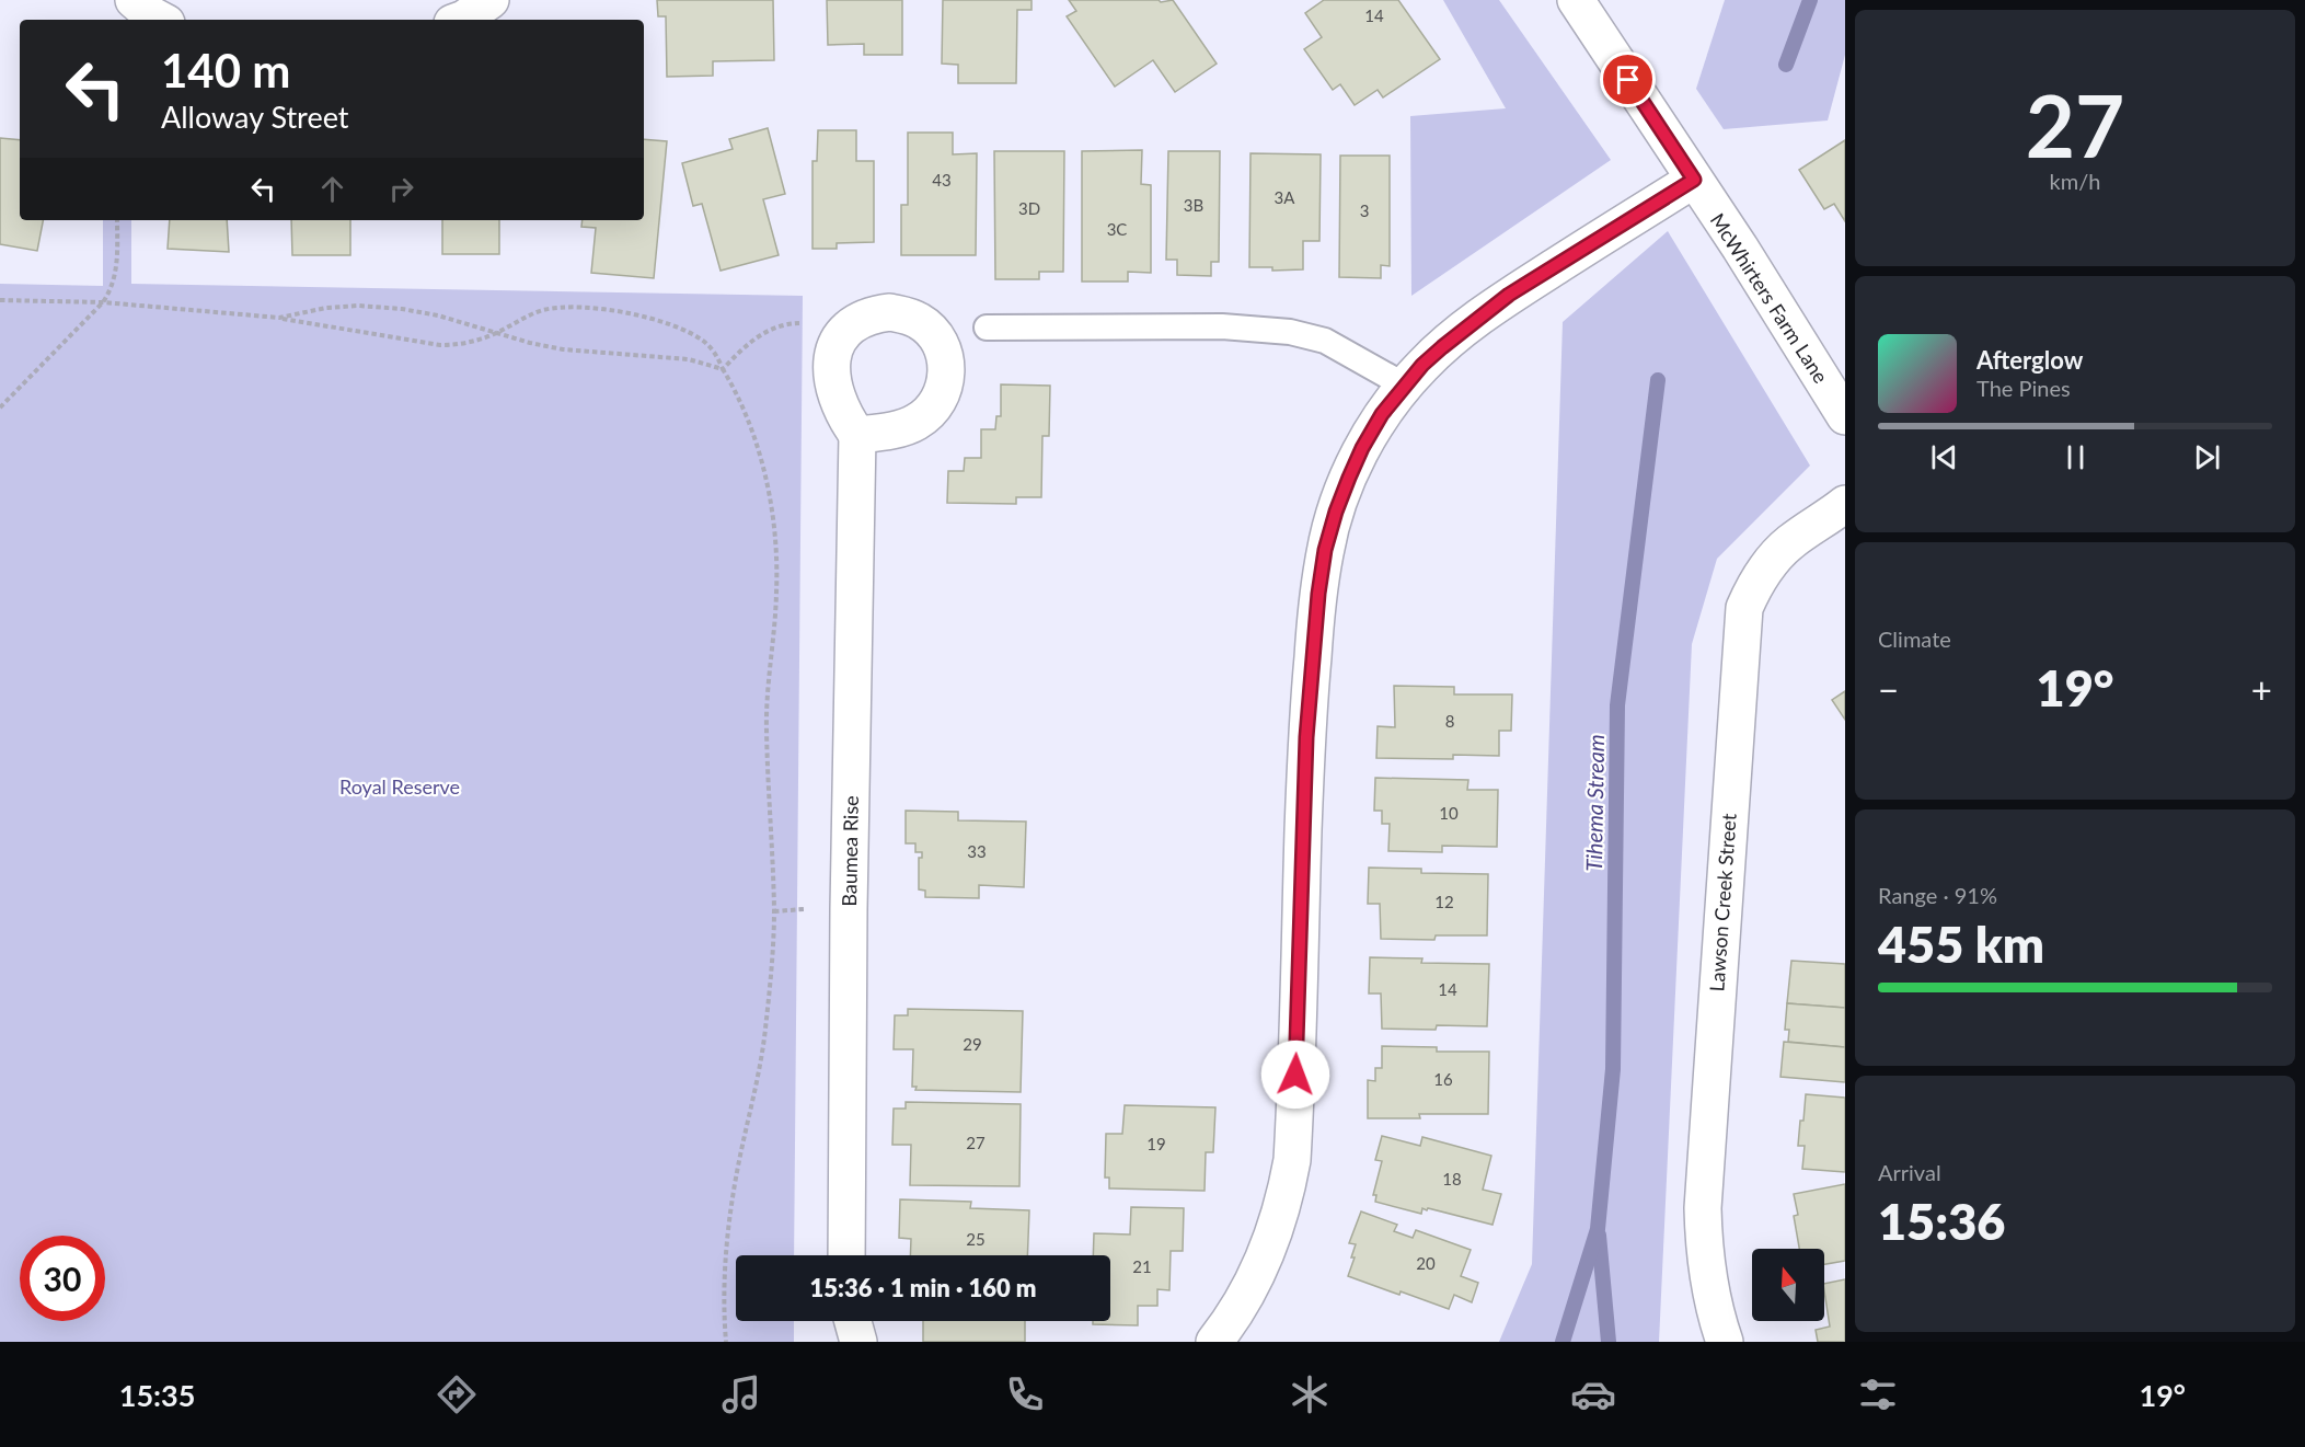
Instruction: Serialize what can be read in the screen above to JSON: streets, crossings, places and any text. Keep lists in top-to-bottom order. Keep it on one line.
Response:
{"streets":{"street":["McWhirters Farm Lane","Baumea Rise","Lawson Creek Street"]},"water":["Tihema Stream"],"parks":["Royal Reserve"],"house_numbers":["14","43","3A","3B","3D","3","3C","8","10","33","12","14","29","16","27","19","18","25","20","21"],"north":"top","page":{"tile":[["27","km/h"],"Climate",["Range · 91%","455 km"],["Arrival","15:36"]],"turn":["140 m","Alloway Street"],"song":["Afterglow","The Pines"],"heat":["−","19°","+"],"limit":"30","trip":"15:36 · 1 min · 160 m","tabs":["15:35","19°"]}}
